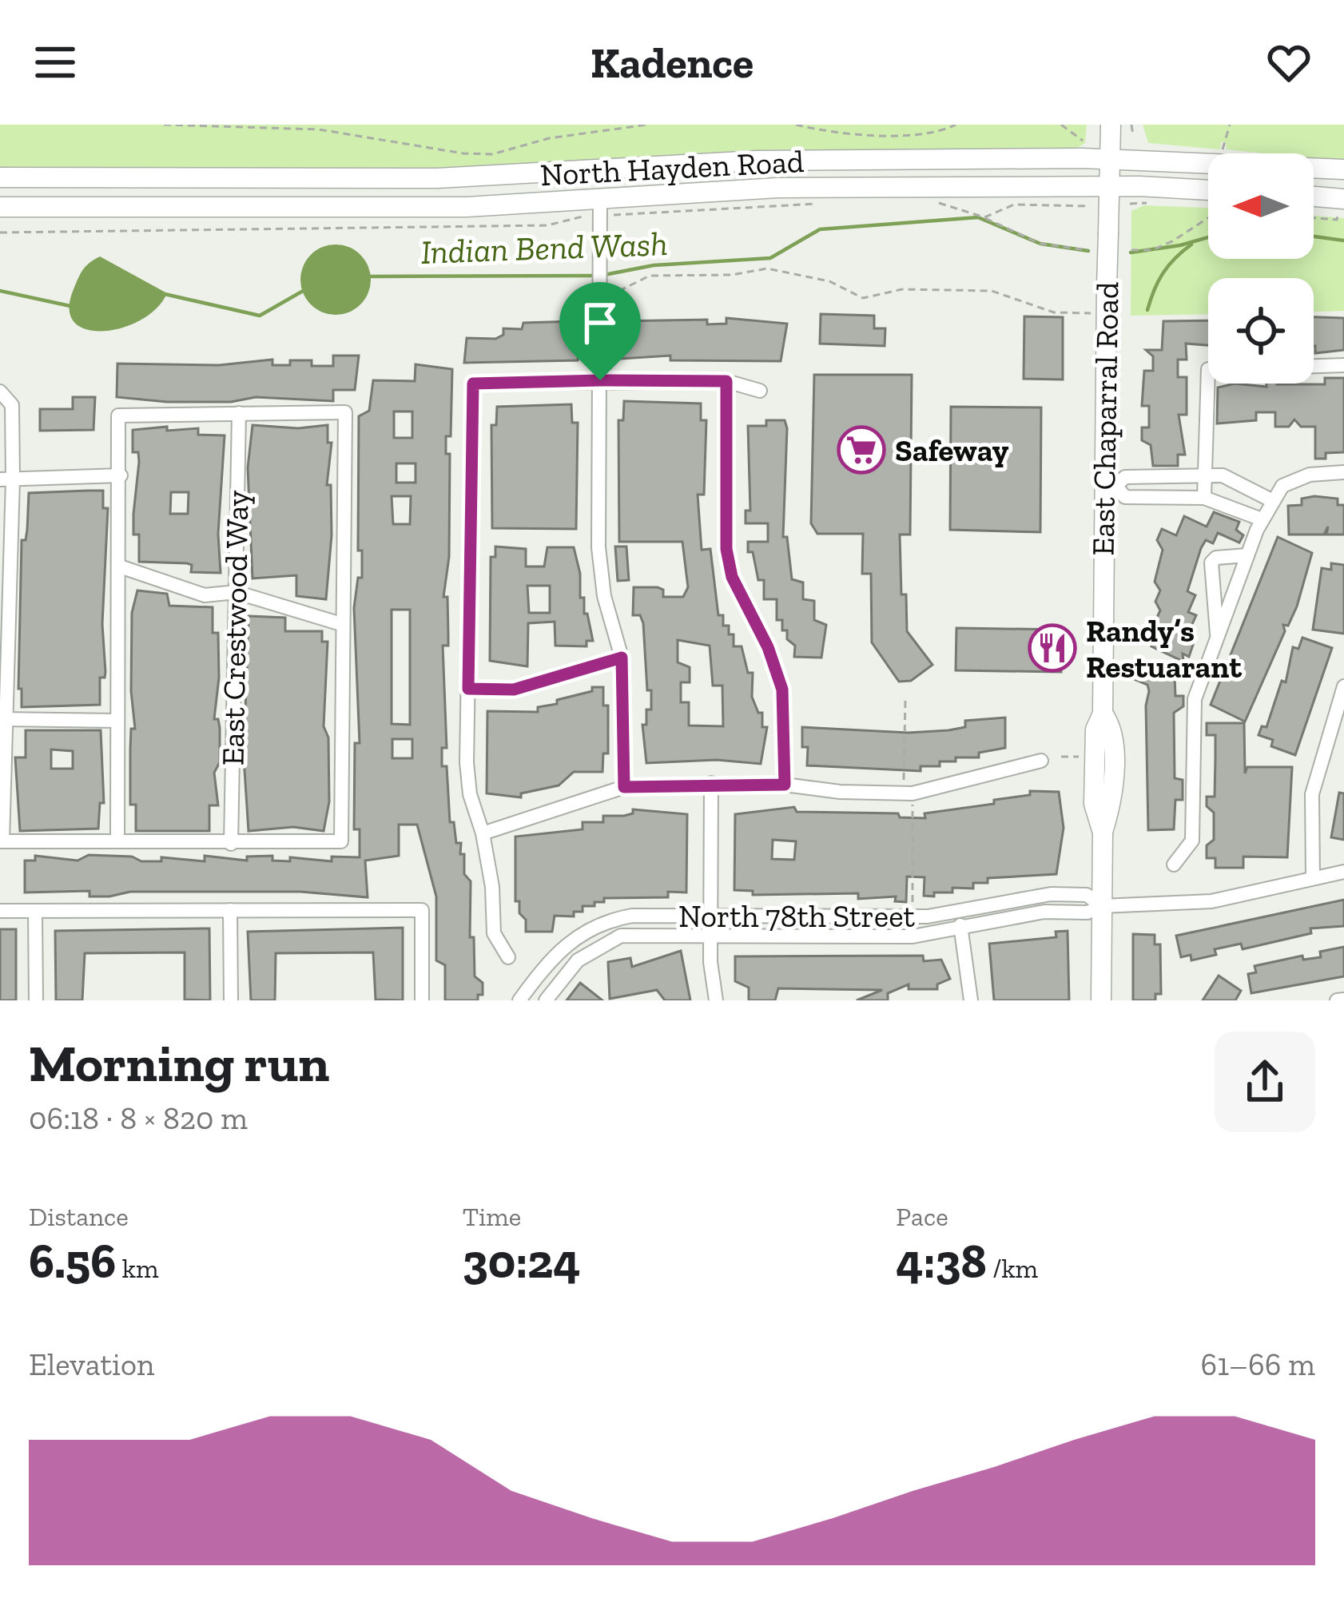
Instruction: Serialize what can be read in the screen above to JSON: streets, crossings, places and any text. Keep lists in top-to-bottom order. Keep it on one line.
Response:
{"streets":{"main road":["North Hayden Road","East Chaparral Road"],"street":["East Crestwood Way","North 78th Street"]},"crossings":[["North Hayden Road","East Chaparral Road"],["East Chaparral Road","North 78th Street"]],"water":["Indian Bend Wash"],"places":{"supermarket":["Safeway"],"restaurant":["Randy’s Restuarant"]},"north":"left","page":{"header":"Kadence","heading":["Morning run","06:18 · 8 × 820 m"],"stats":[["Distance","6.56 km"],["Time","30:24"],["Pace","4:38 /km"]],"chart":["Elevation","61–66 m"]}}
